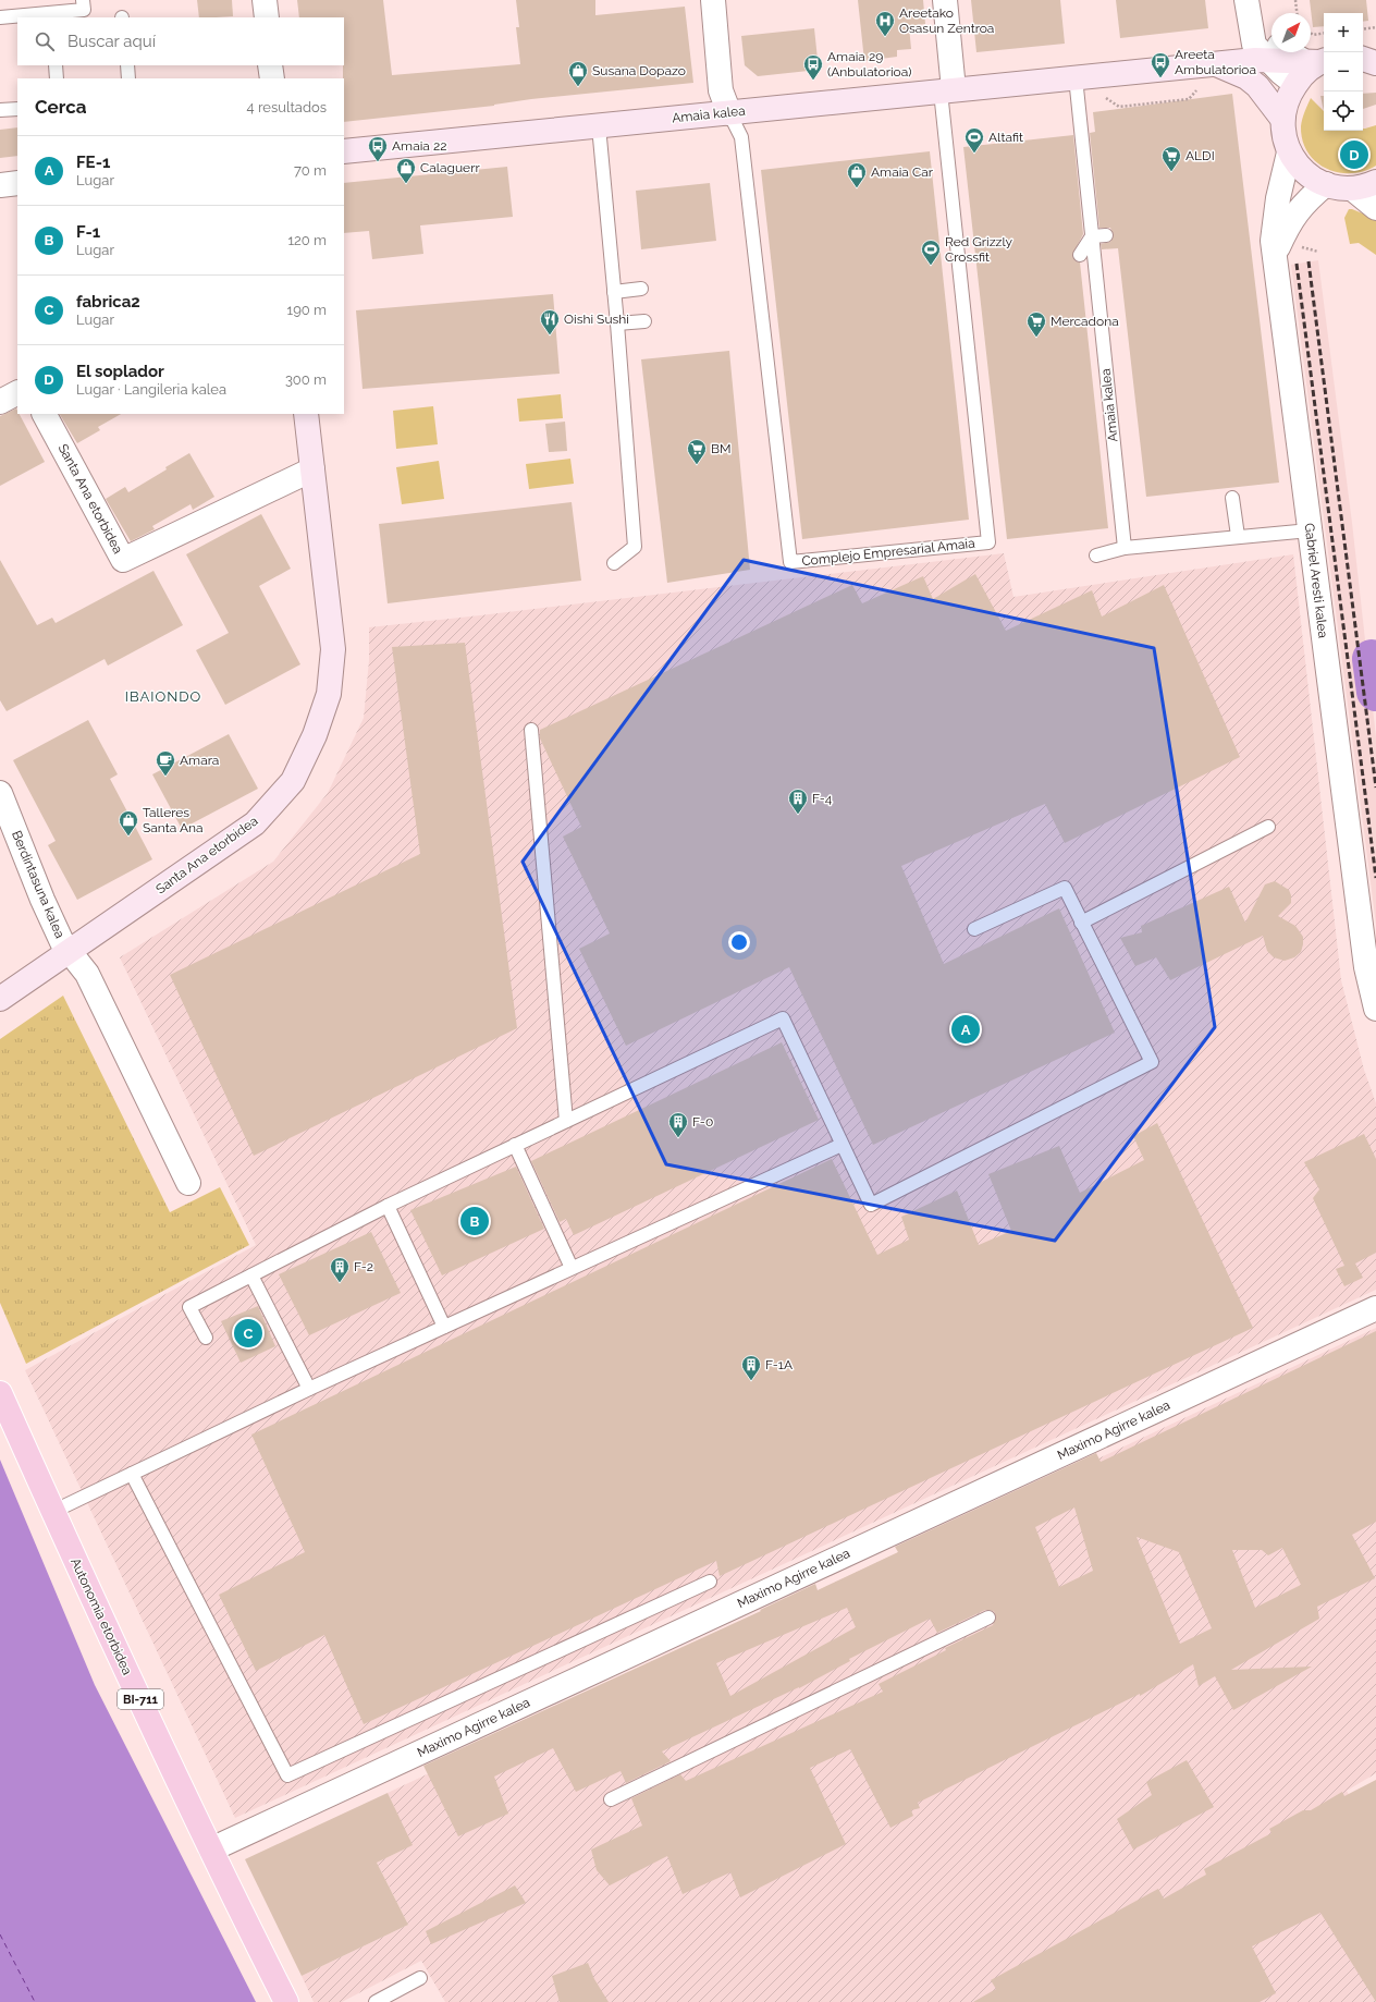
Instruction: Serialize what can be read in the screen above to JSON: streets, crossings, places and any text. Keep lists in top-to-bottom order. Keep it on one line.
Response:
{"streets":{"main road":["Autonomia etorbidea","BI-711"],"street":["Amaia kalea","Santa Ana etorbidea","Gabriel Aresti kalea","Berdintasuna kalea","Maximo Agirre kalea"],"lane":["Complejo Empresarial Amaia"]},"crossings":[["Amaia kalea","Complejo Empresarial Amaia"],["Santa Ana etorbidea","Berdintasuna kalea"],["Maximo Agirre kalea","Autonomia etorbidea"]],"districts":["IBAIONDO"],"places":{"hospital":["Areetako Osasun Zentroa"],"bus stop":["Areeta Ambulatorioa","Amaia 29 (Anbulatorioa)","Amaia 22"],"shop":["Susana Dopazo","Calaguerr","Amaia Car","Talleres Santa Ana"],"sports":["Altafit","Red Grizzly Crossfit"],"supermarket":["ALDI","Mercadona","BM"],"restaurant":["Oishi Sushi"],"cafe":["Amara"],"building":["F-4","F-0","F-2","F-1A"]},"north":"top right","page":{"map_buttons":["+","−"],"search":"Buscar aquí","heading":["Cerca","4 resultados"],"list":[{"mark":"A","name":"FE-1","note":"Lugar","value":"70 m"},{"mark":"B","name":"F-1","note":"Lugar","value":"120 m"},{"mark":"C","name":"fabrica2","note":"Lugar","value":"190 m"},{"mark":"D","name":"El soplador","note":"Lugar · Langileria kalea","value":"300 m"}],"pins":["D","A","B","C"]}}
